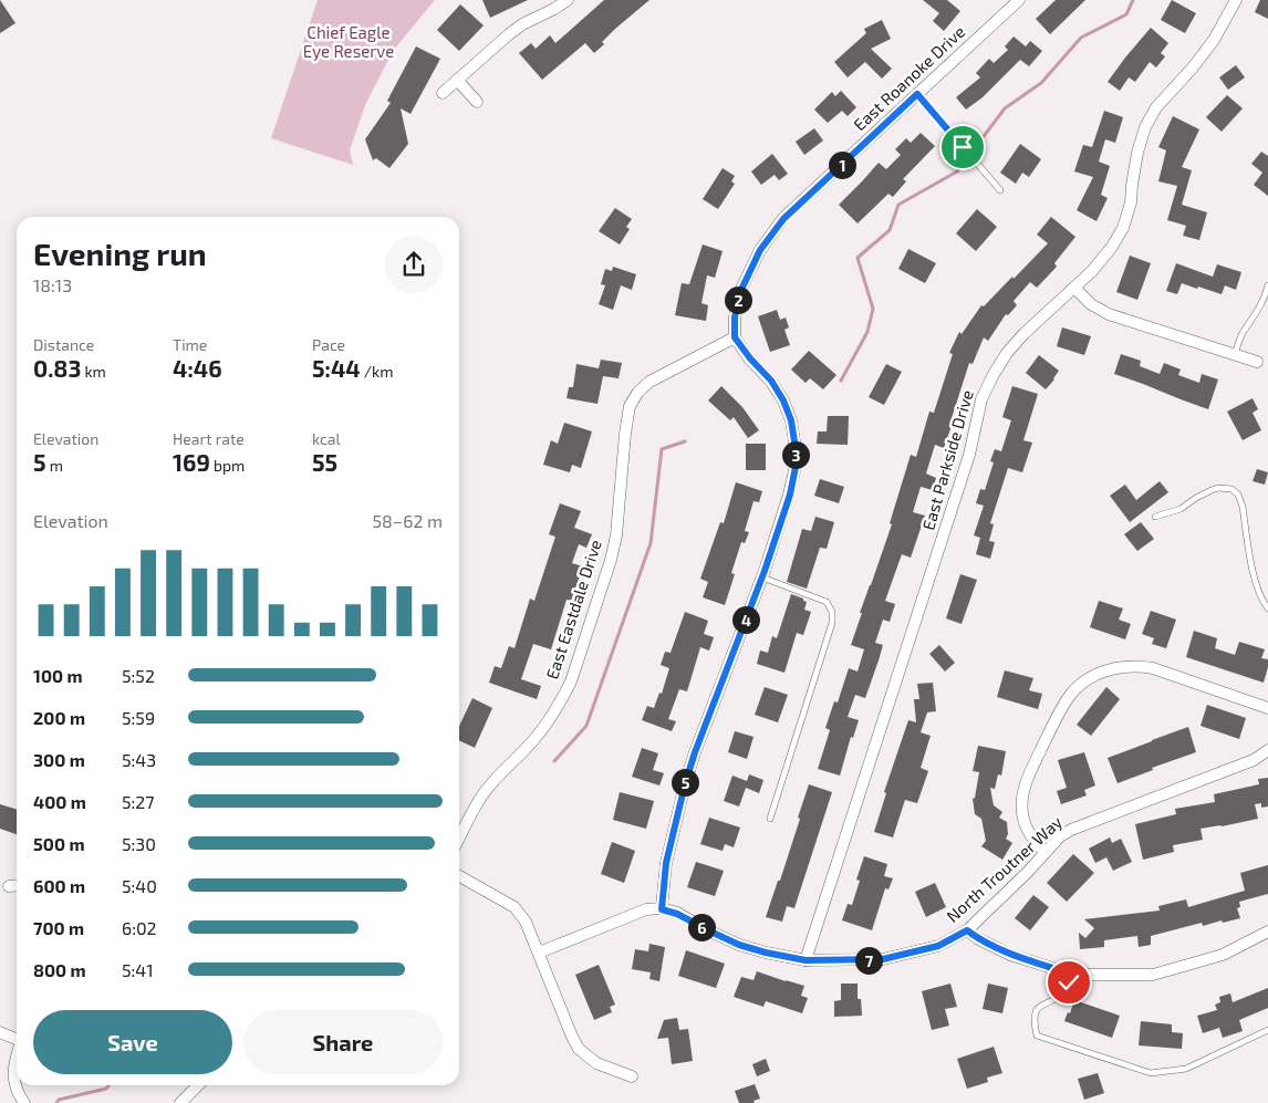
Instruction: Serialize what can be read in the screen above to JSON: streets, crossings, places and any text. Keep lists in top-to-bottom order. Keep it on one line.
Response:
{"streets":{"street":["East Roanoke Drive","East Parkside Drive","East Eastdale Drive","North Troutner Way"]},"crossings":[["East Roanoke Drive","East Eastdale Drive"],["East Parkside Drive","North Troutner Way"]],"parks":["Chief Eagle Eye Reserve"],"page":{"pins":["1","2","3","4","5","6","7"],"heading":["Evening run","18:13"],"stats":[["Distance","0.83 km"],["Time","4:46"],["Pace","5:44 /km"],["Elevation","5 m"],["Heart rate","169 bpm"],["kcal","55"]],"chart":["Elevation","58–62 m"],"list":[{"name":"100 m","note":"5:52"},{"name":"200 m","note":"5:59"},{"name":"300 m","note":"5:43"},{"name":"400 m","note":"5:27"},{"name":"500 m","note":"5:30"},{"name":"600 m","note":"5:40"},{"name":"700 m","note":"6:02"},{"name":"800 m","note":"5:41"}],"buttons":["Save","Share"]}}
